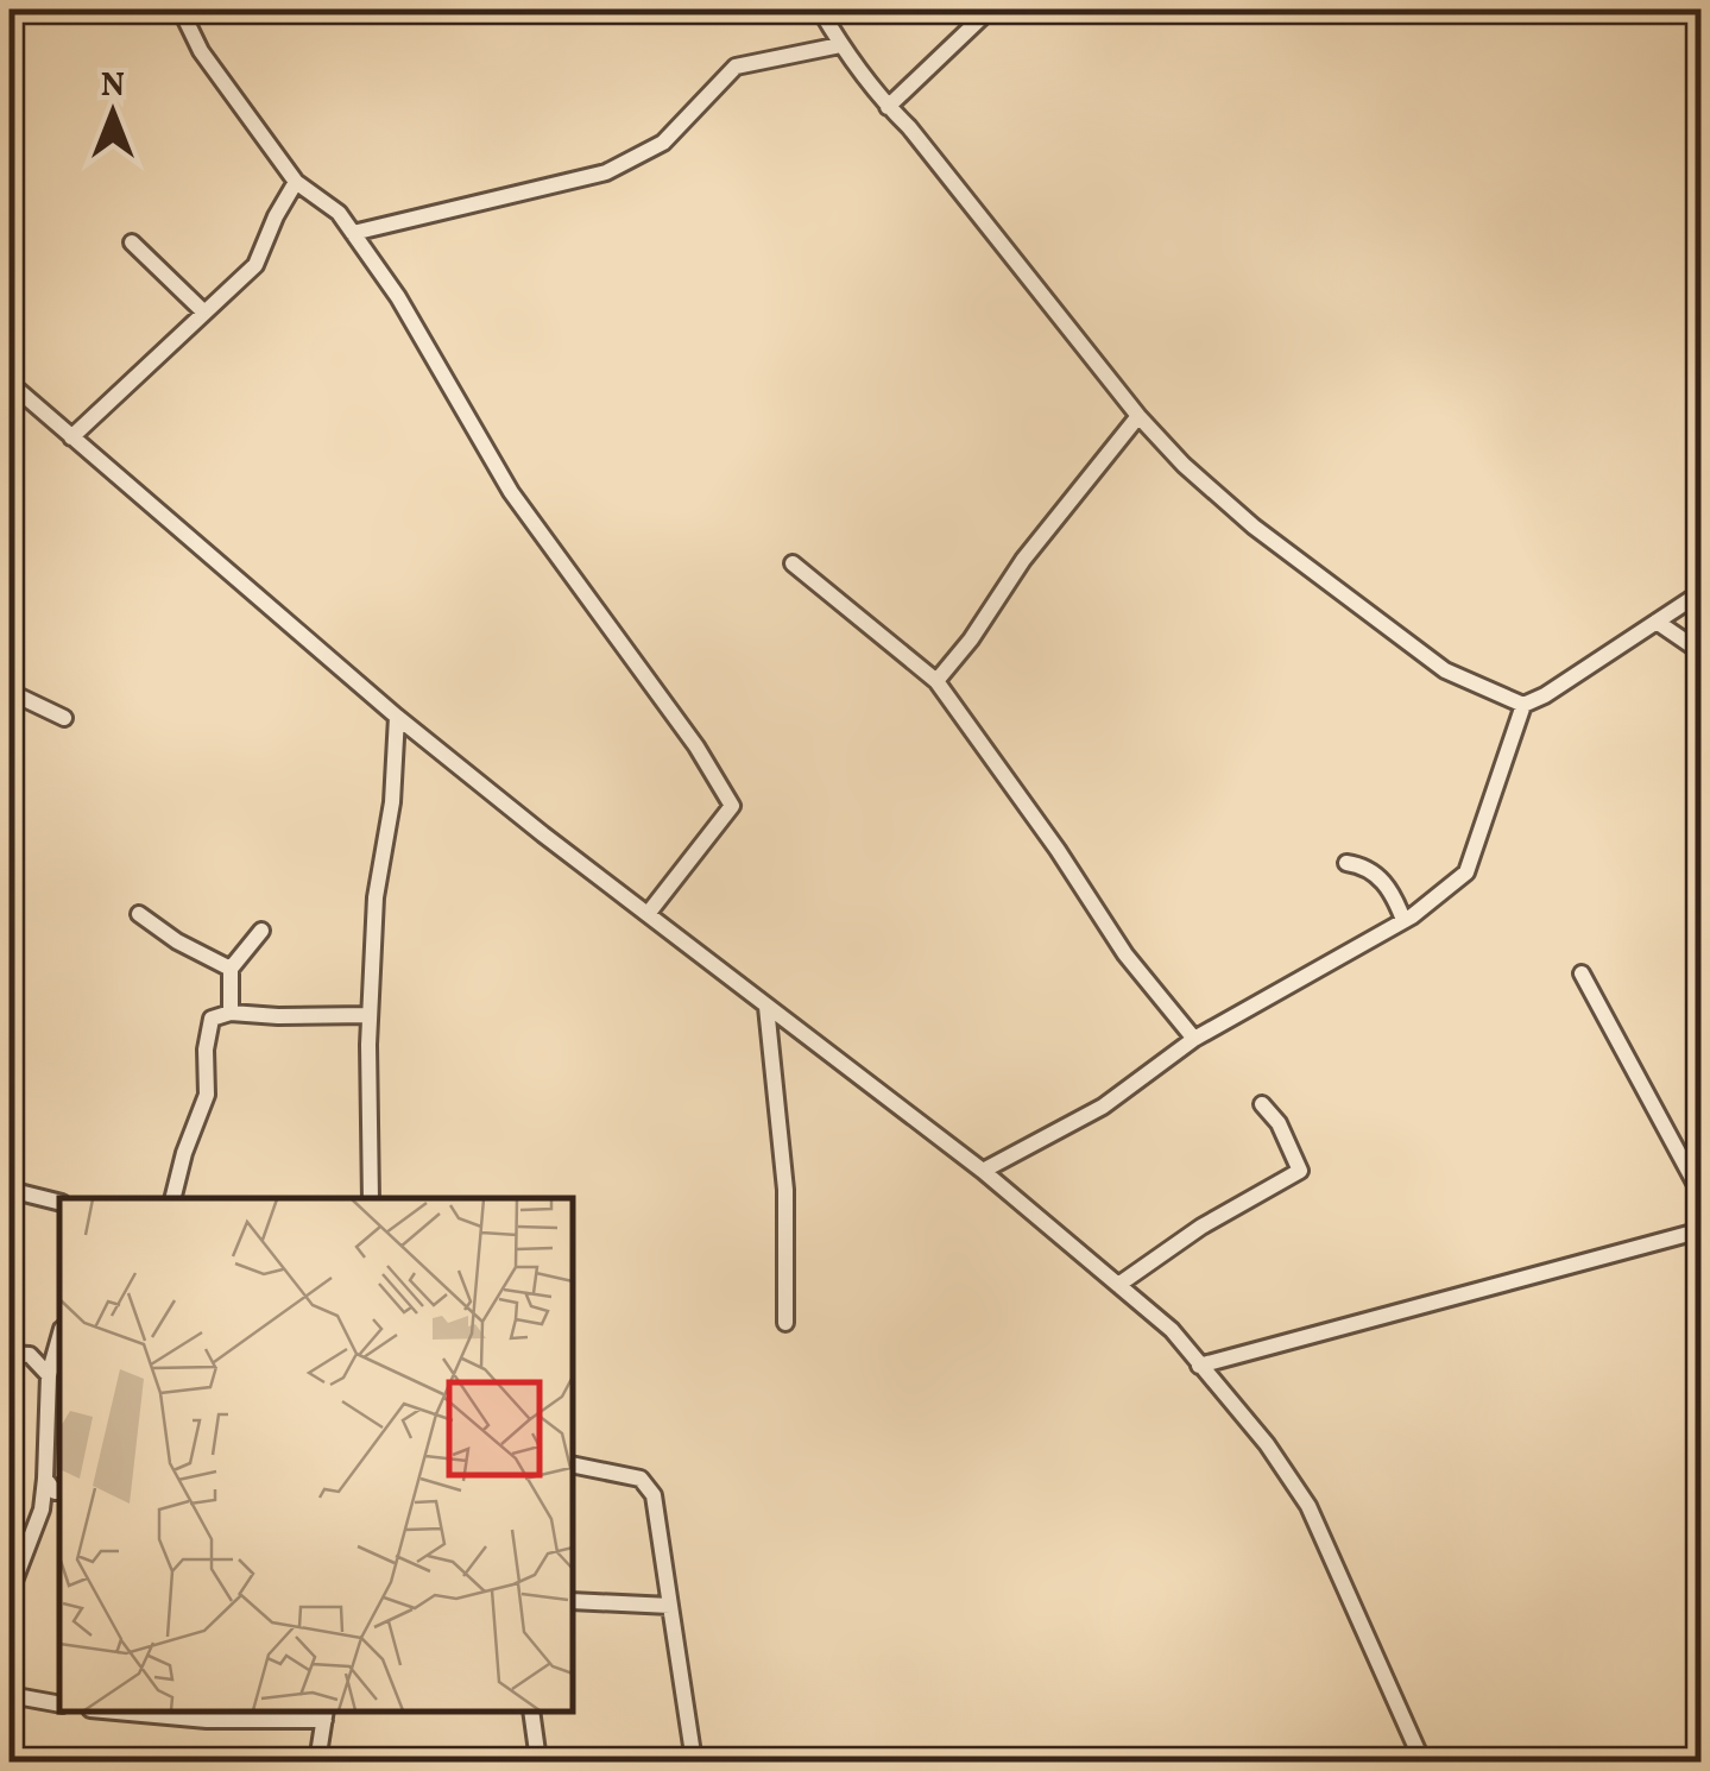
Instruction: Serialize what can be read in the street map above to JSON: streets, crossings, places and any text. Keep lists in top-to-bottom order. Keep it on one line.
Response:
{"north":"top"}
